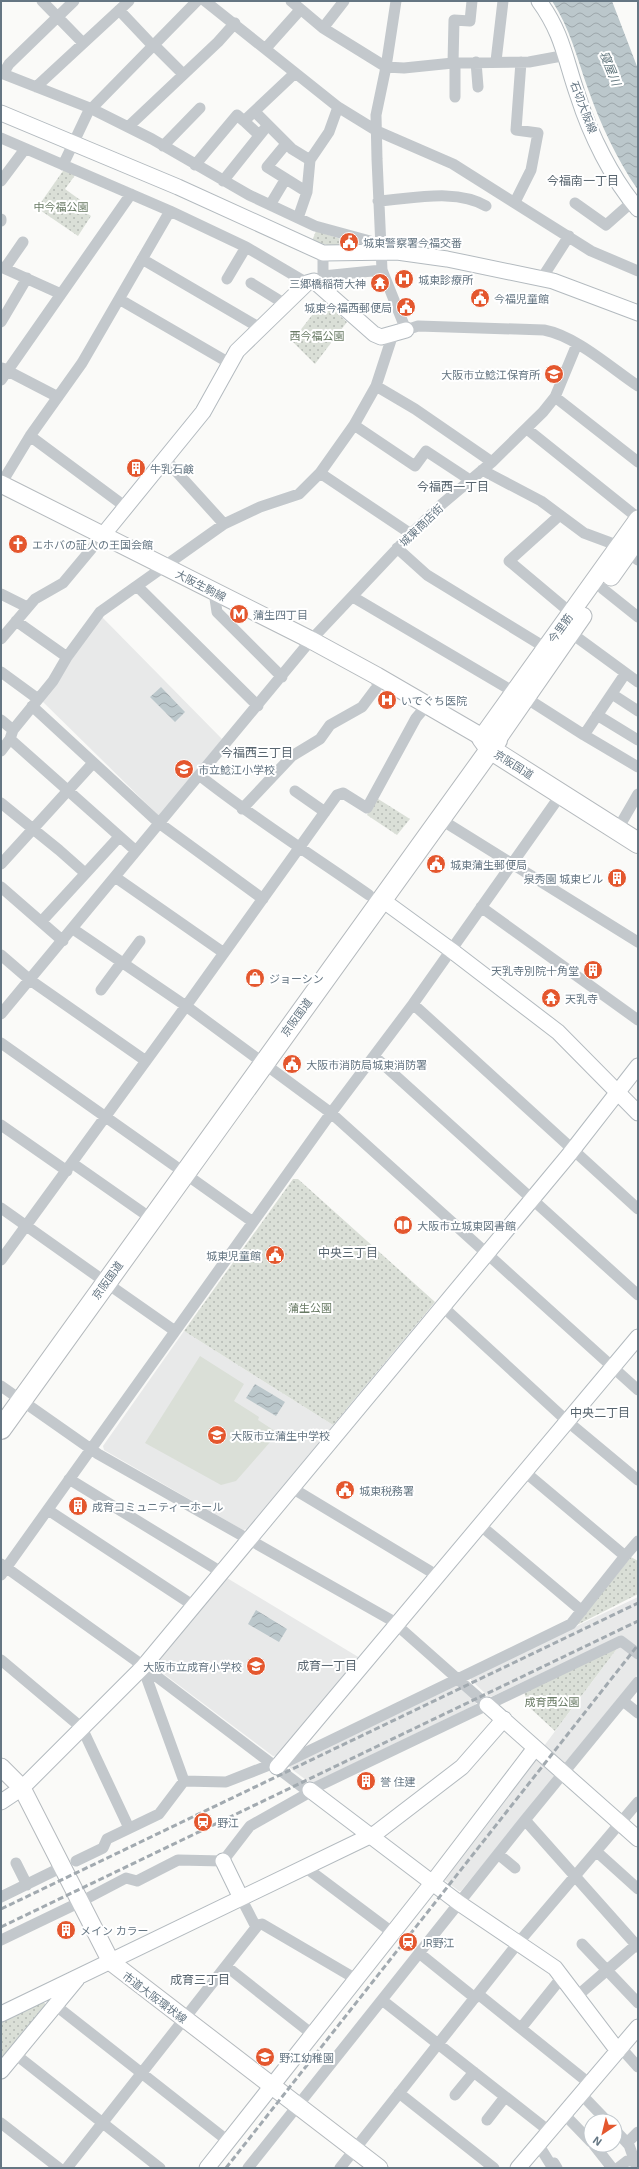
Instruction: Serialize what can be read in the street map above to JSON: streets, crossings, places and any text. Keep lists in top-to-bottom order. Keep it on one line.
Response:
{"streets":{"highway":["京阪国道"],"main road":["大阪生駒線","今里筋","市道大阪環状線"],"street":["石切大阪線","城東商店街"]},"crossings":[["城東商店街","大阪生駒線"],["大阪生駒線","今里筋"],["大阪生駒線","京阪国道"],["今里筋","京阪国道"]],"districts":["今福南一丁目","今福西一丁目","今福西三丁目","中央三丁目","中央二丁目","成育一丁目","成育三丁目"],"water":["寝屋川"],"parks":["中今福公園","西今福公園","蒲生公園","成育西公園"],"places":{"public building":["城東警察署今福交番","今福児童館","城東今福西郵便局","城東蒲生郵便局","大阪市消防局城東消防署","城東児童館","城東税務署"],"hospital":["城東診療所","いでぐち医院"],"temple":["三郷橋稲荷大神","天乳寺"],"school or university":["大阪市立鯰江保育所","市立鯰江小学校","大阪市立蒲生中学校","大阪市立成育小学校","野江幼稚園"],"building":["牛乳石鹸","泉秀園 城東ビル","天乳寺別院十角堂","成育コミュニティーホール","誉 住建","メイン カラー"],"church":["エホバの証人の王国会館"],"metro station":["蒲生四丁目"],"shop":["ジョーシン"],"library":["大阪市立城東図書館"],"station":["野江","JR野江"]},"north":"bottom left"}
